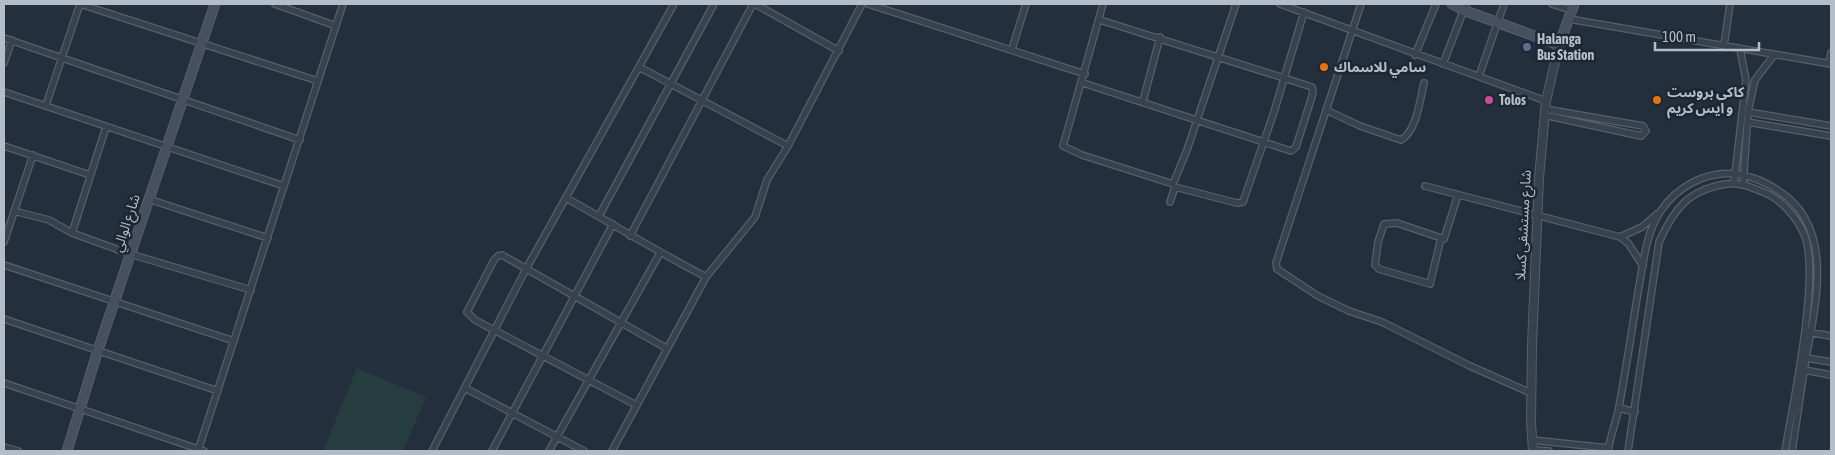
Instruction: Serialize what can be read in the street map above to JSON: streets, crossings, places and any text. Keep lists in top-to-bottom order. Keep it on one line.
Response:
{"streets":{"main road":["شارع الوالي","شارع مستشفى كسلا"]},"places":["Halanga Bus Station","سامي للاسماك","Tolos","كاكي بروست و ايس كريم"],"scale_bar":"100 m"}
